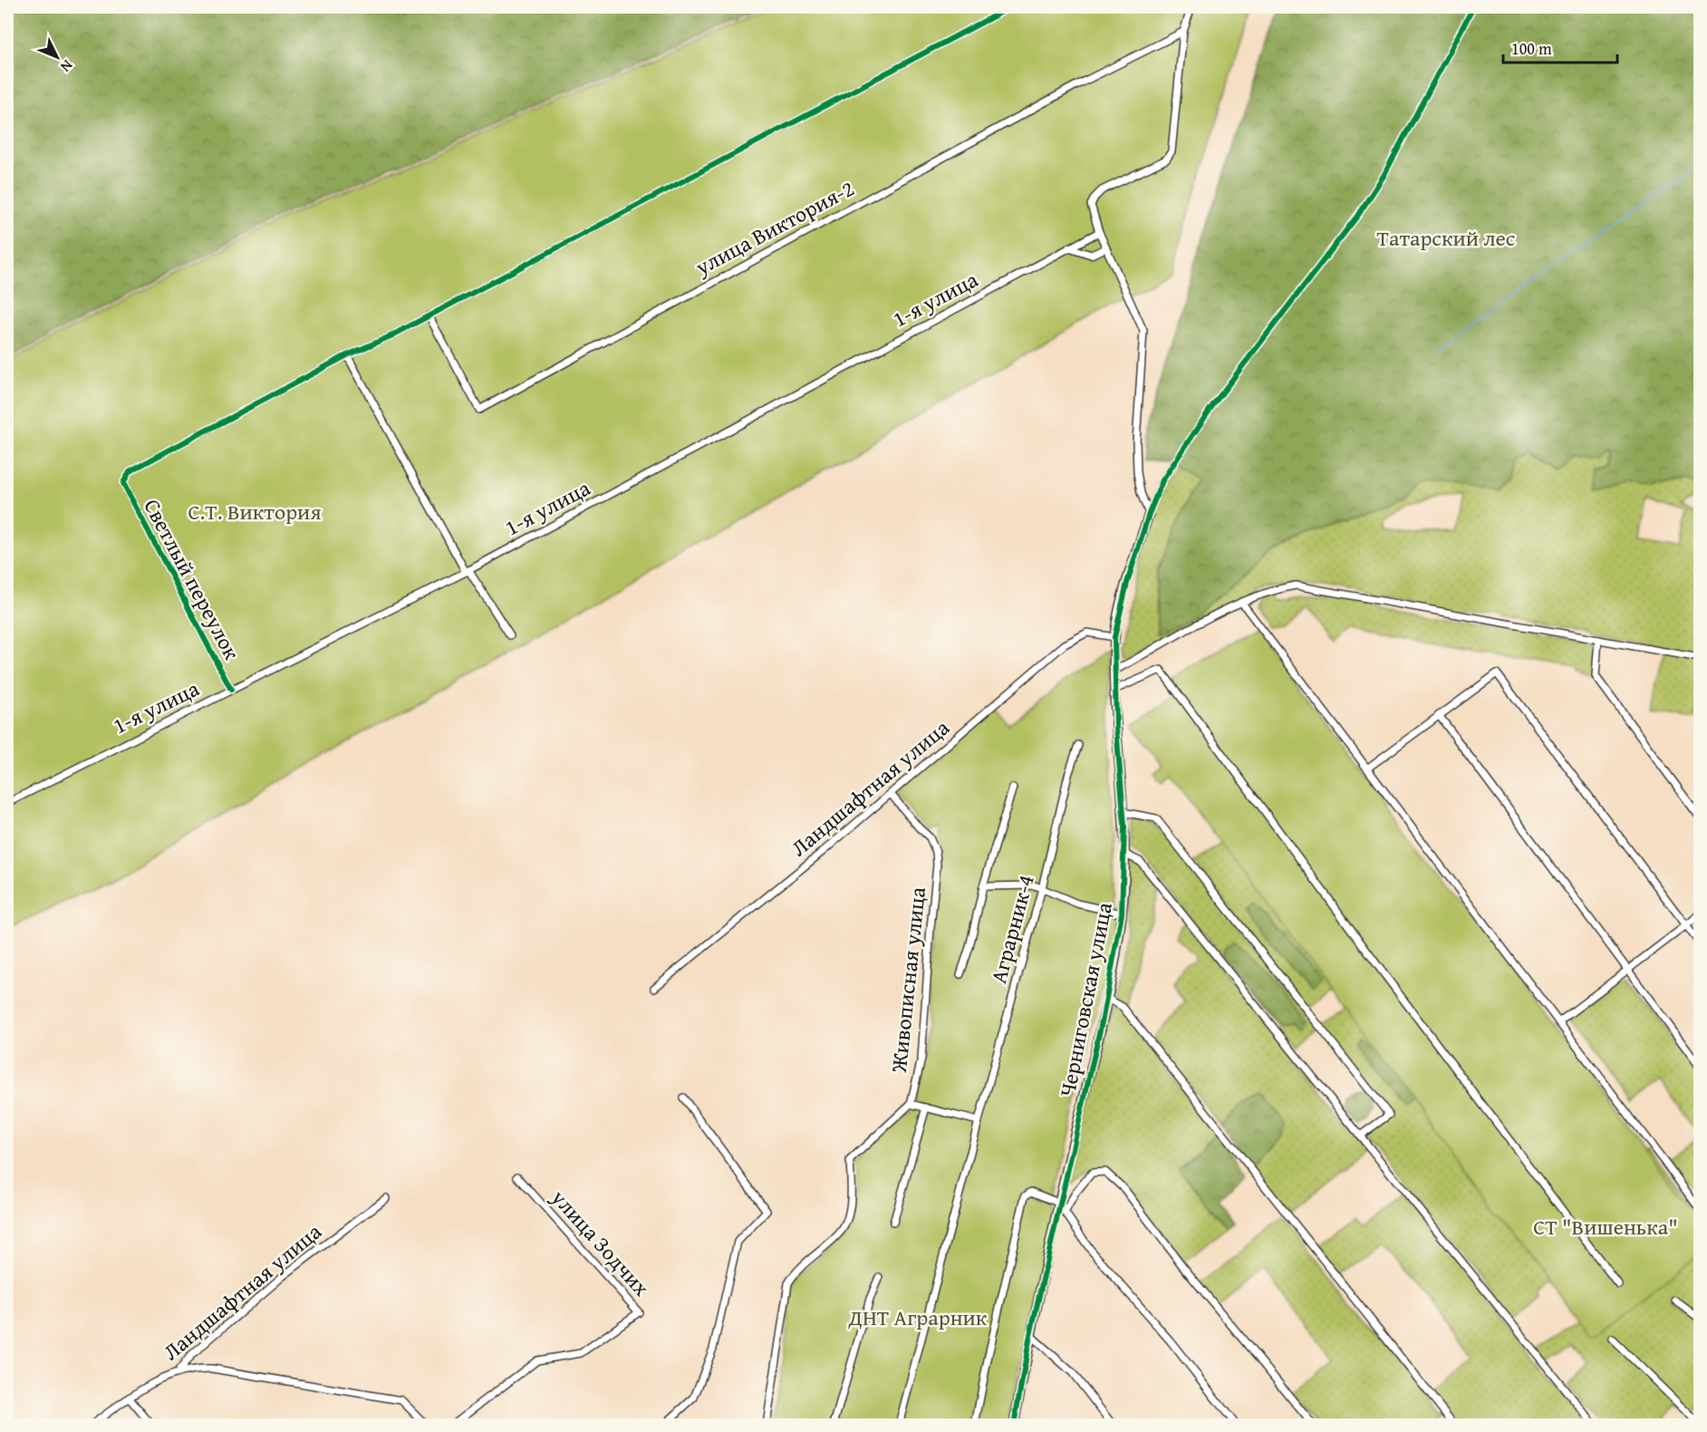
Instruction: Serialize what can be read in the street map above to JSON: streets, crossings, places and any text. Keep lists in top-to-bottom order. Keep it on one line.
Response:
{"streets":{"street":["улица Виктория-2","1-я улица","Светлый переулок","Ландшафтная улица","Аграрник-4","Живописная улица","Черниговская улица","улица Зодчих"]},"crossings":[["1-я улица","Светлый переулок"],["Ландшафтная улица","Живописная улица"],["Ландшафтная улица","Черниговская улица"]],"parks":["Татарский лес","С.Т. Виктория","СТ \"Вишенька\"","ДНТ Аграрник"],"scale_bar":"100 m","north":"bottom right"}
